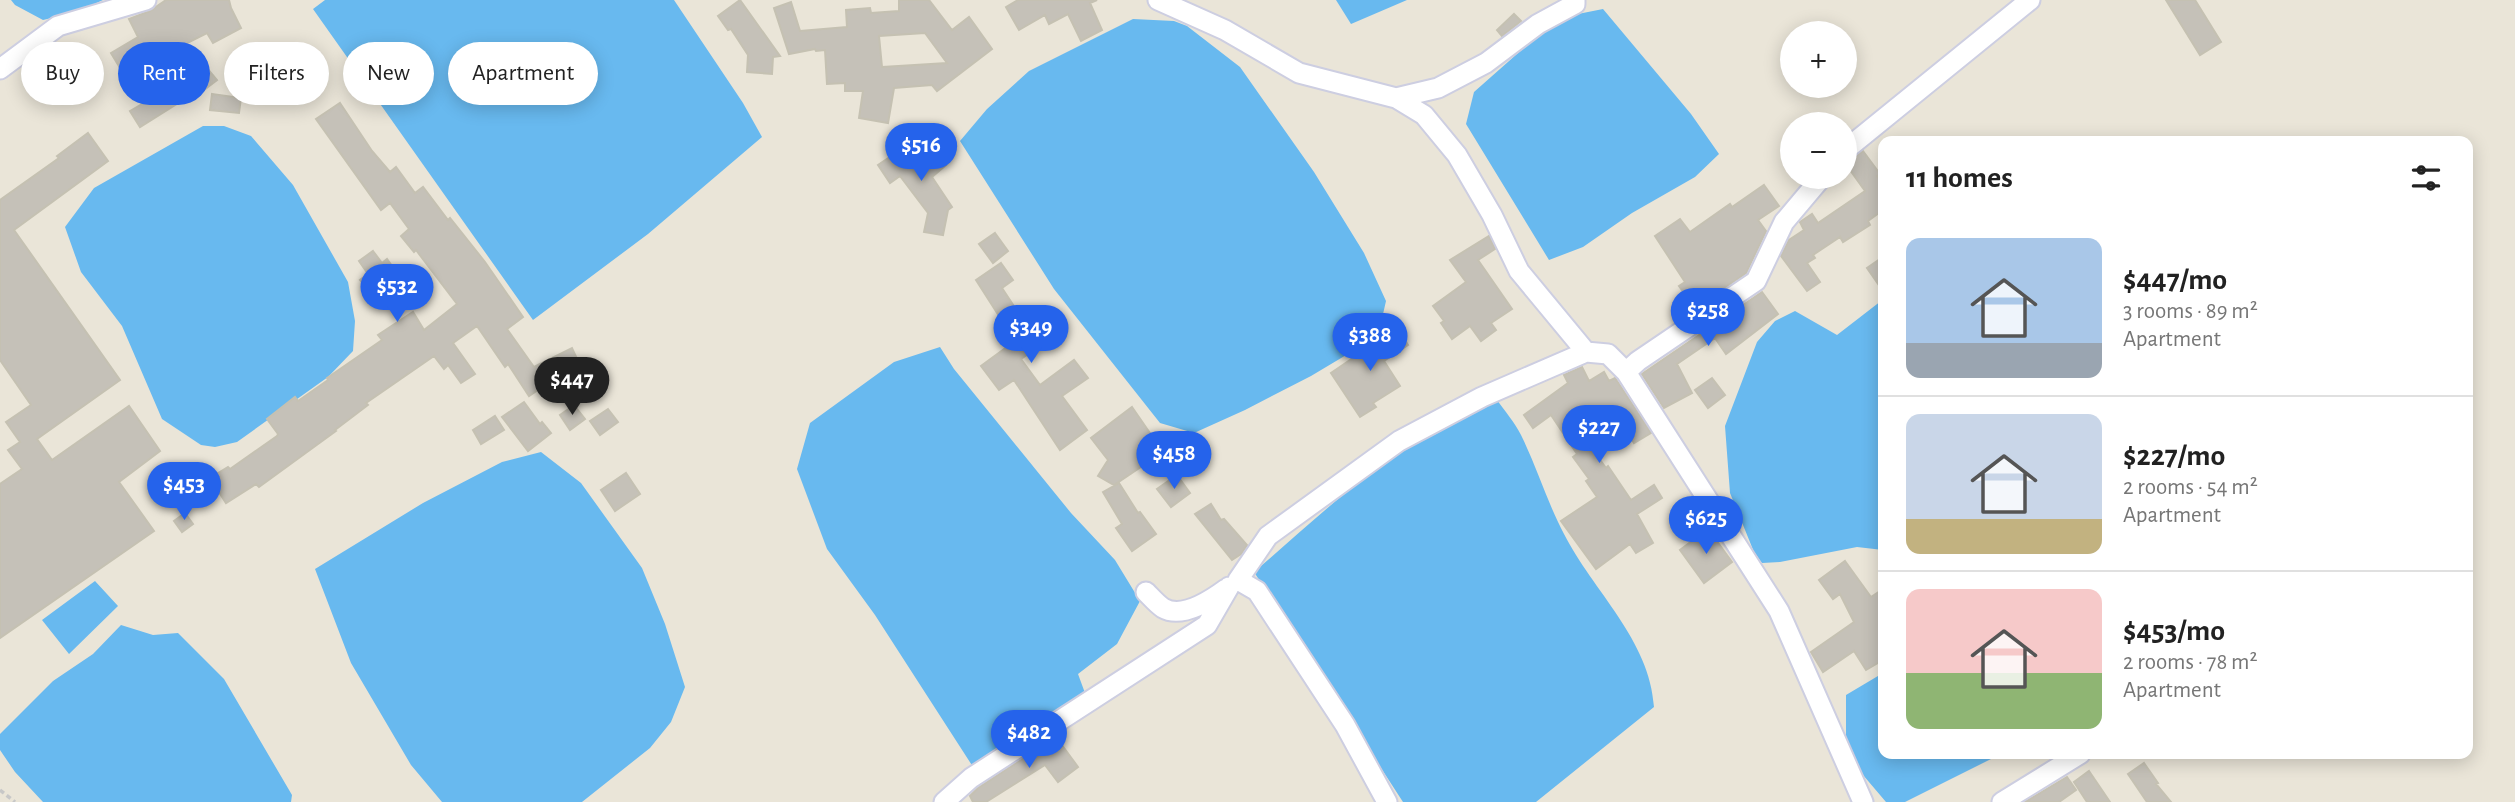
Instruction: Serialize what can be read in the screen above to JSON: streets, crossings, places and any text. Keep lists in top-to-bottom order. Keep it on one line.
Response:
{"page":{"map_buttons":["+","−"],"chip":["Buy","Rent","Filters","New","Apartment"],"price":["$516","$532","$258","$349","$388","$447","$227","$458","$453","$625","$482"],"heading":"11 homes","list":[{"name":"$447/mo","note":"3 rooms · 89 m² · Apartment"},{"name":"$227/mo","note":"2 rooms · 54 m² · Apartment"},{"name":"$453/mo","note":"2 rooms · 78 m² · Apartment"}]}}
